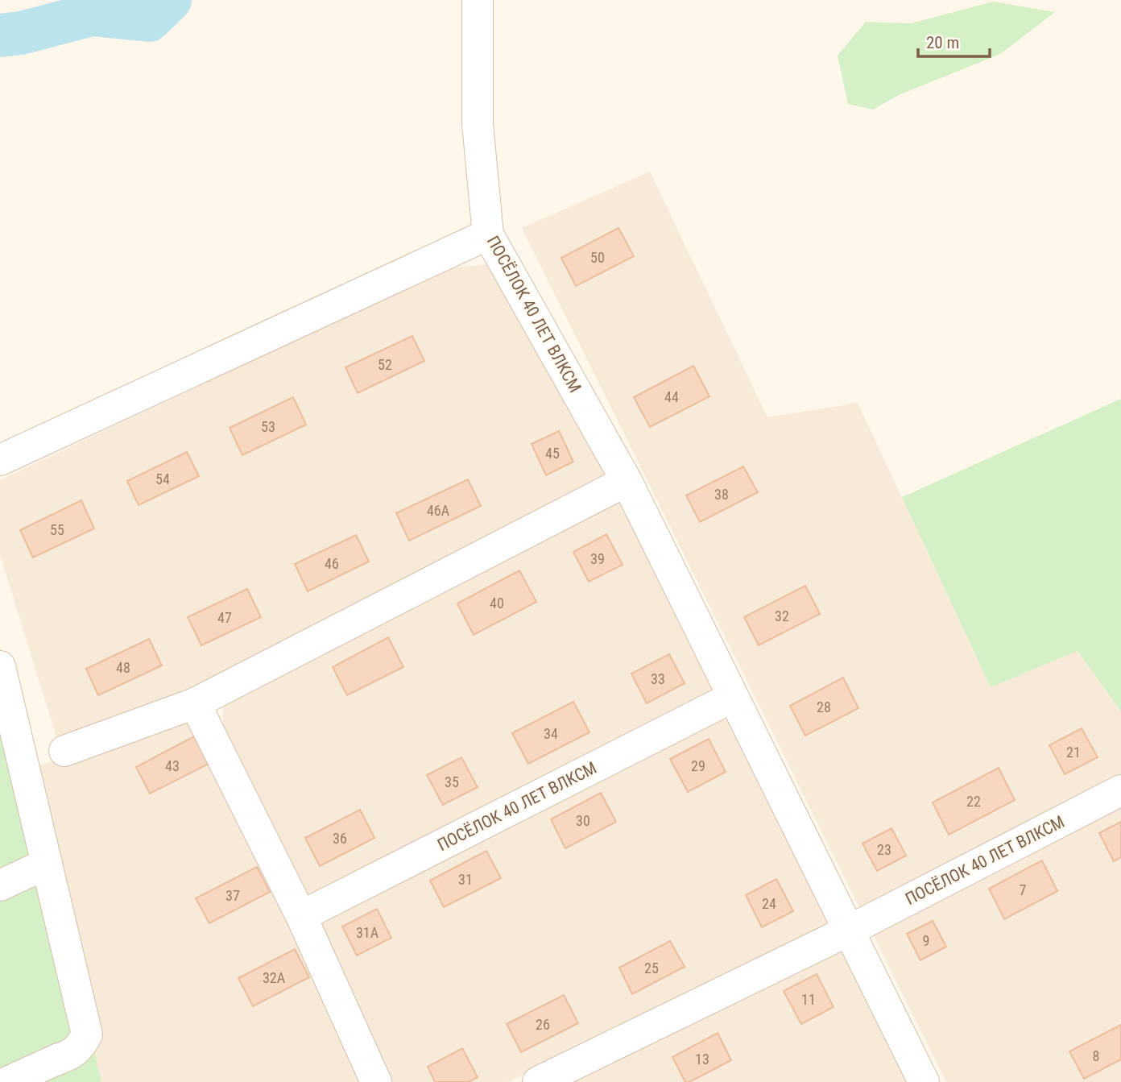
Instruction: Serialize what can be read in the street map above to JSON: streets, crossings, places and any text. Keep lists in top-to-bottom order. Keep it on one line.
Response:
{"streets":{"street":["ПОСЁЛОК 40 ЛЕТ ВЛКСМ"]},"house_numbers":["50","52","44","53","45","54","38","46А","55","39","46","40","32","47","48","33","28","34","21","43","29","35","22","30","36","23","31","7","37","24","31А","9","25","32А","11","26","8","13"],"scale_bar":"20 m"}
